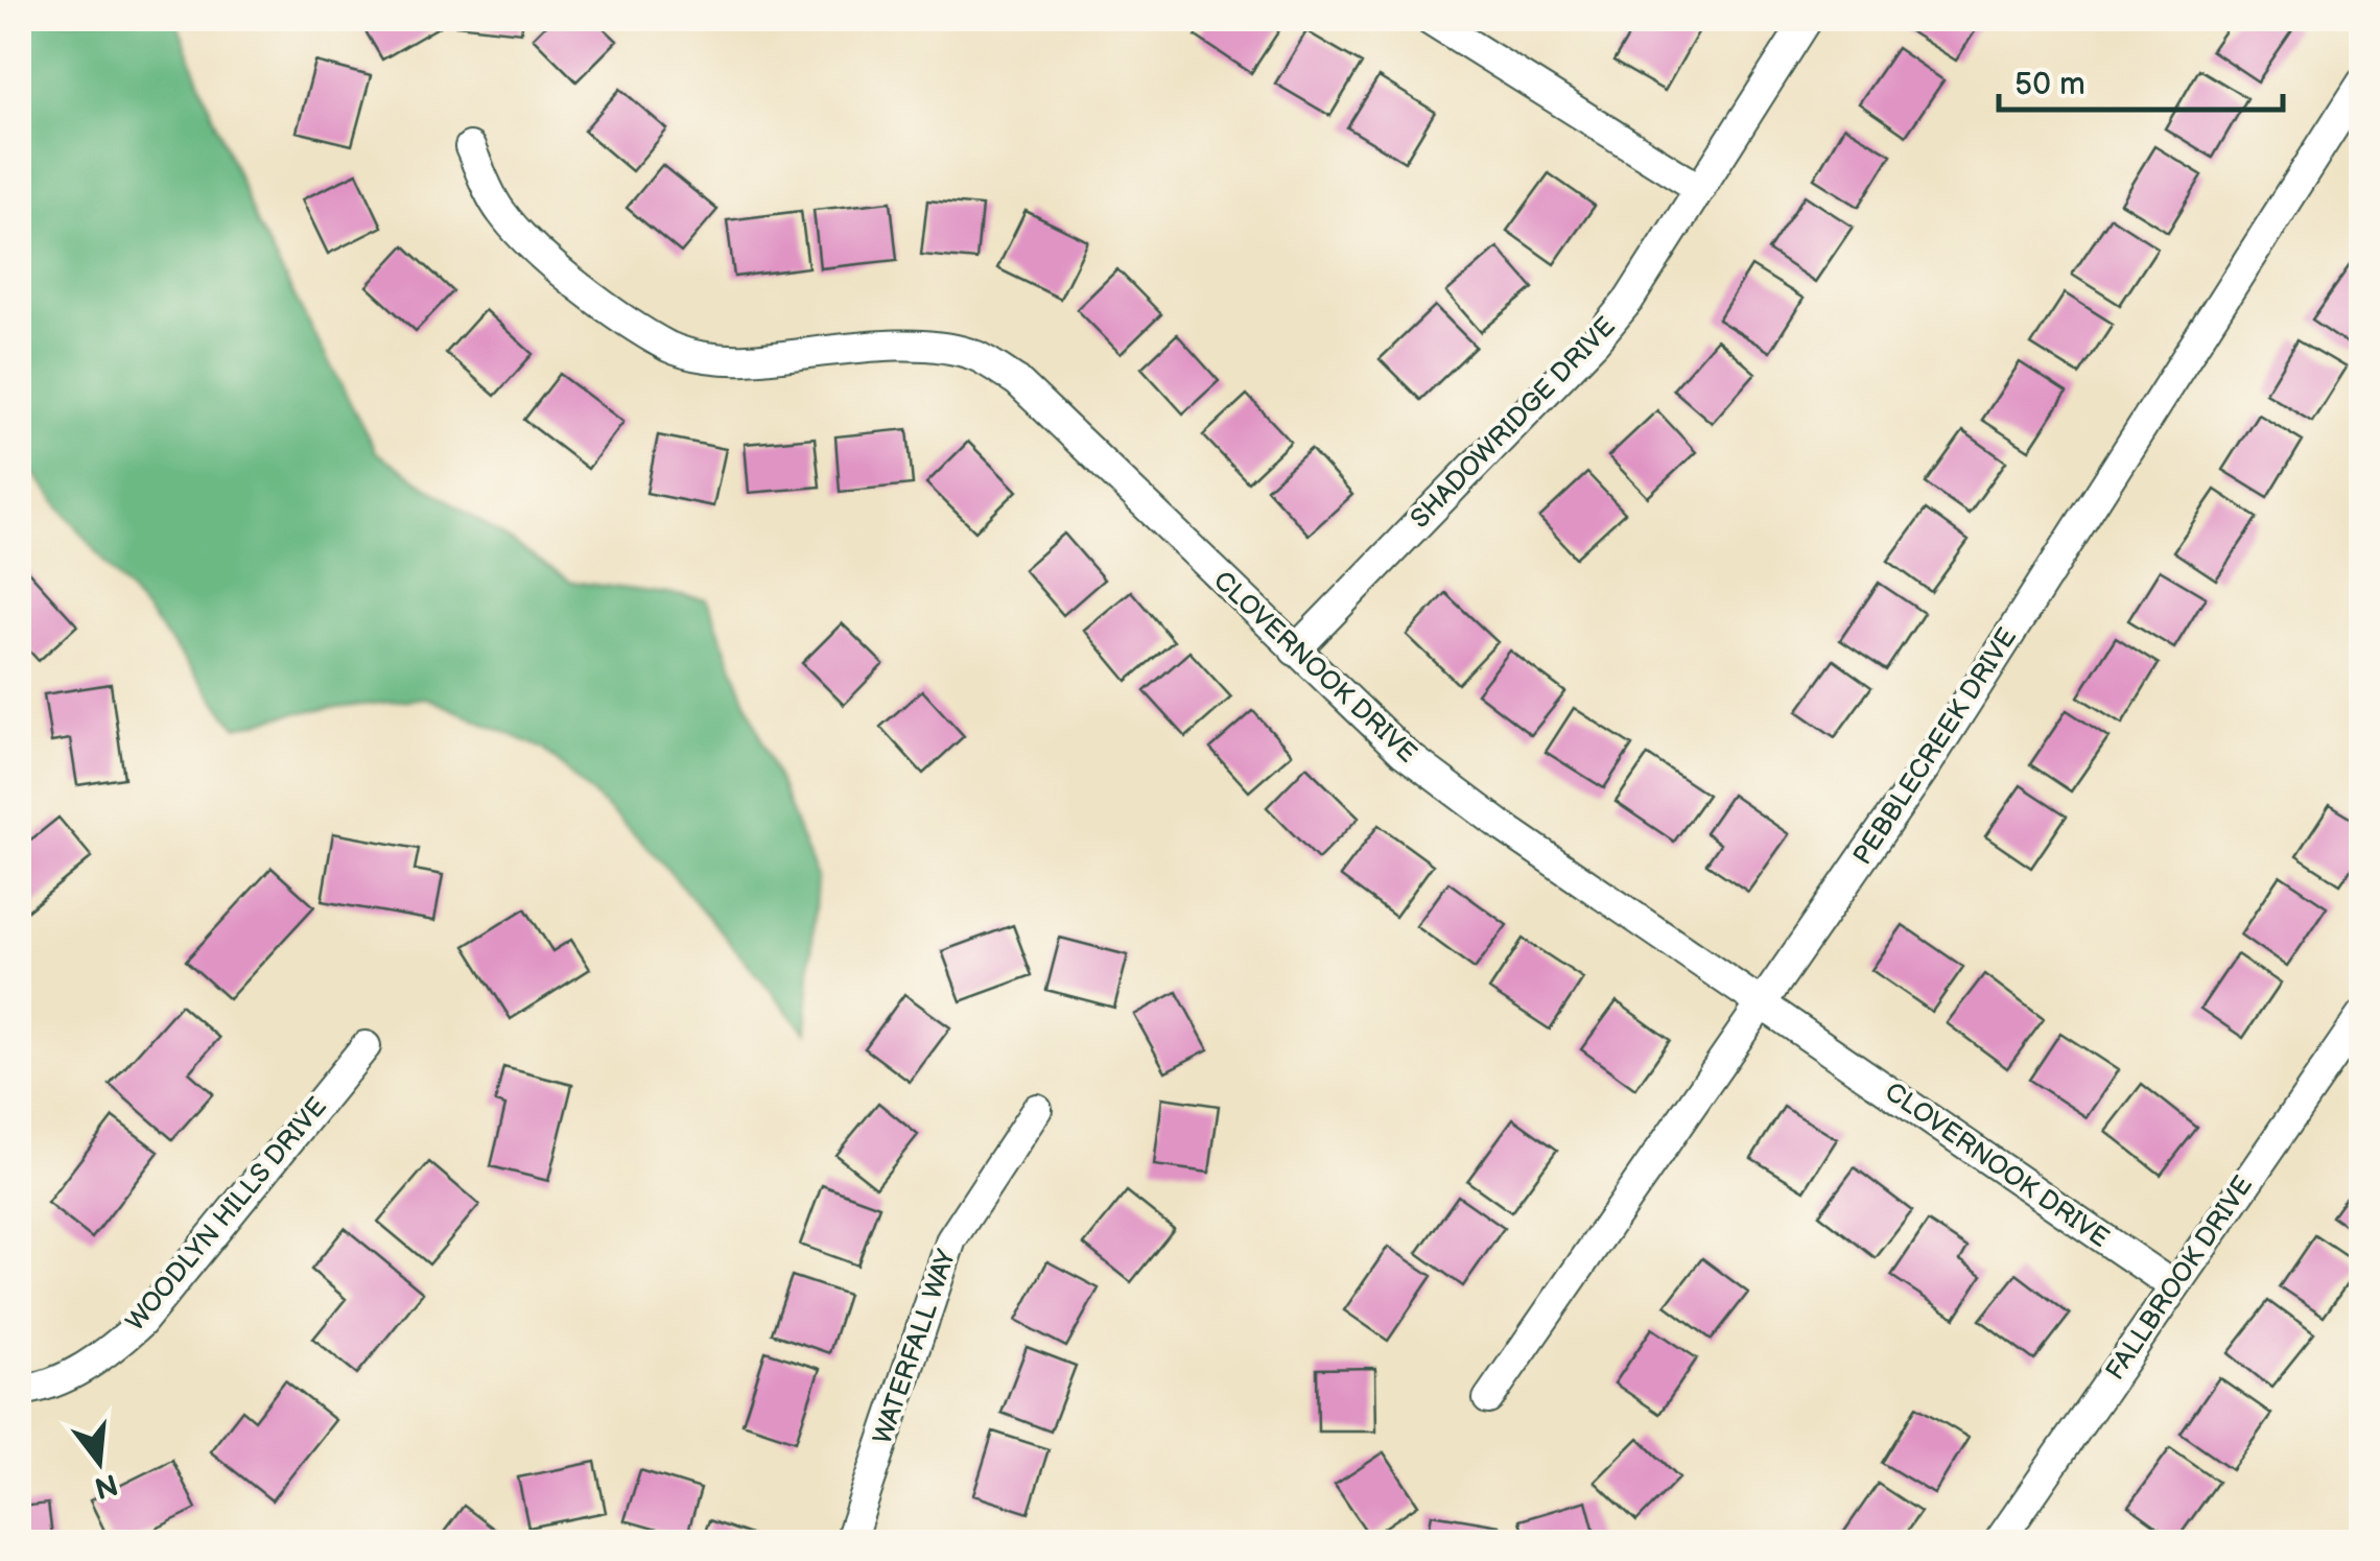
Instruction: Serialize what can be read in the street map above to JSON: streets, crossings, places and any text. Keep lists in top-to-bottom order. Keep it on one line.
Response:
{"streets":{"street":["SHADOWRIDGE DRIVE","CLOVERNOOK DRIVE","PEBBLECREEK DRIVE","WOODLYN HILLS DRIVE","FALLBROOK DRIVE","WATERFALL WAY"]},"crossings":[["SHADOWRIDGE DRIVE","CLOVERNOOK DRIVE"],["CLOVERNOOK DRIVE","PEBBLECREEK DRIVE"],["CLOVERNOOK DRIVE","FALLBROOK DRIVE"]],"scale_bar":"50 m","north":"bottom"}
